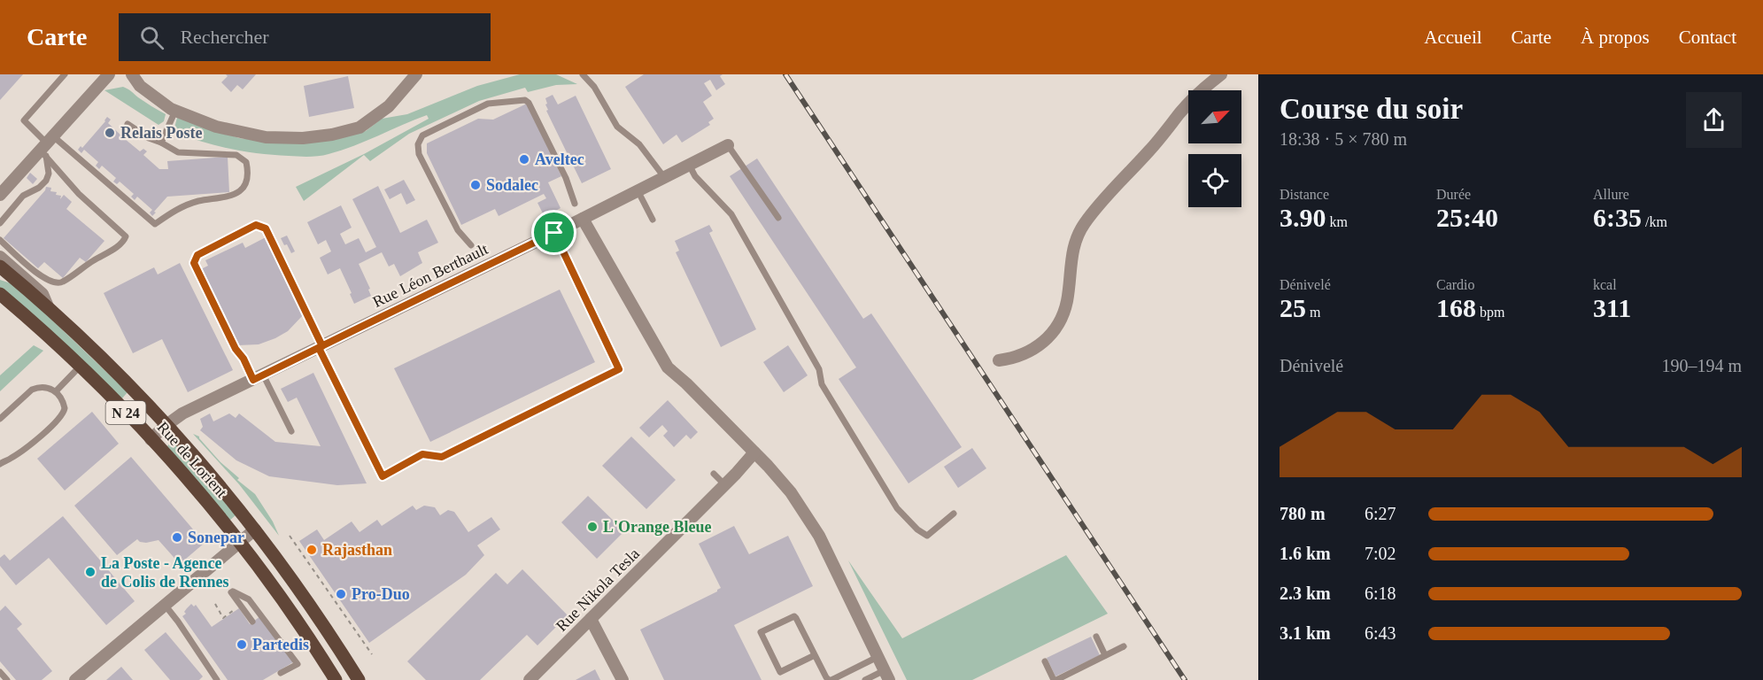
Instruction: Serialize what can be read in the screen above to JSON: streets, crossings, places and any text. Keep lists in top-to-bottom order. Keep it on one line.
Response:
{"streets":{"main road":["N 24","Rue de Lorient"],"street":["Rue Léon Berthault","Rue Nikola Tesla"]},"crossings":[["Rue Léon Berthault","Rue de Lorient"]],"places":["Relais Poste","Aveltec","Sodalec","L'Orange Bleue","Sonepar","Rajasthan","La Poste - Agence de Colis de Rennes","Pro-Duo","Partedis"],"north":"top right","page":{"header":"Carte","search":"Rechercher","nav":["Accueil","Carte","À propos","Contact"],"heading":["Course du soir","18:38 · 5 × 780 m"],"stats":[["Distance","3.90 km"],["Durée","25:40"],["Allure","6:35 /km"],["Dénivelé","25 m"],["Cardio","168 bpm"],["kcal","311"]],"chart":["Dénivelé","190–194 m"],"list":[{"name":"780 m","note":"6:27"},{"name":"1.6 km","note":"7:02"},{"name":"2.3 km","note":"6:18"},{"name":"3.1 km","note":"6:43"}]}}
